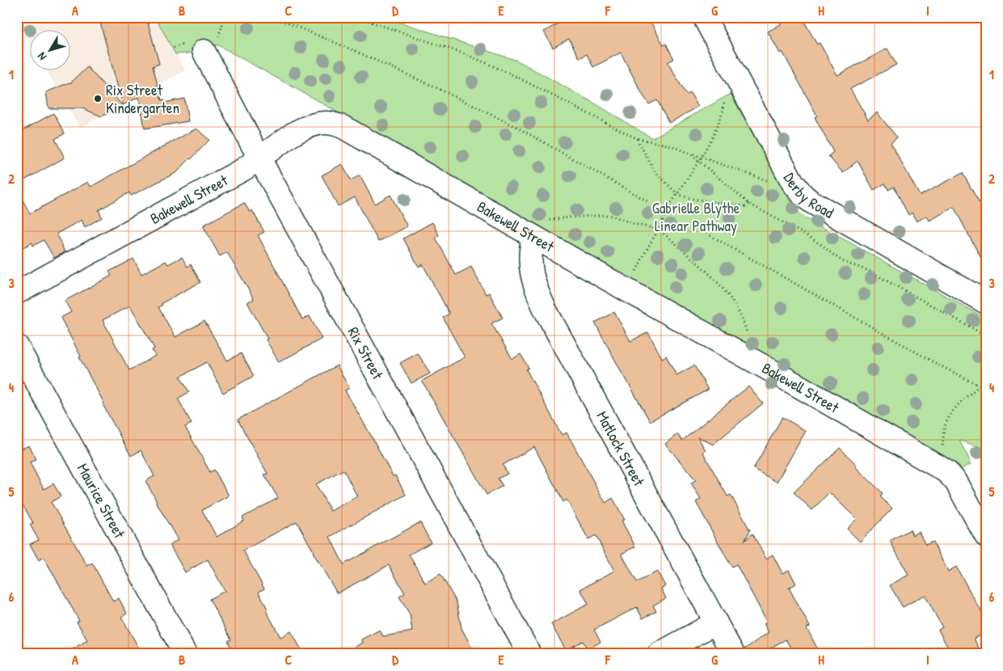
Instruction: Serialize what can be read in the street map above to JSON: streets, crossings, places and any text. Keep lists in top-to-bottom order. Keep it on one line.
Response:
{"streets":{"street":["Derby Road","Bakewell Street","Rix Street","Matlock Street","Maurice Street"]},"crossings":[["Bakewell Street","Rix Street"],["Bakewell Street","Matlock Street"]],"parks":["Gabrielle Blythe Linear Pathway"],"places":["Rix Street Kindergarten"],"north":"bottom left","grid":{"columns":["A","B","C","D","E","F","G","H","I"],"rows":["1","2","3","4","5","6"]}}
